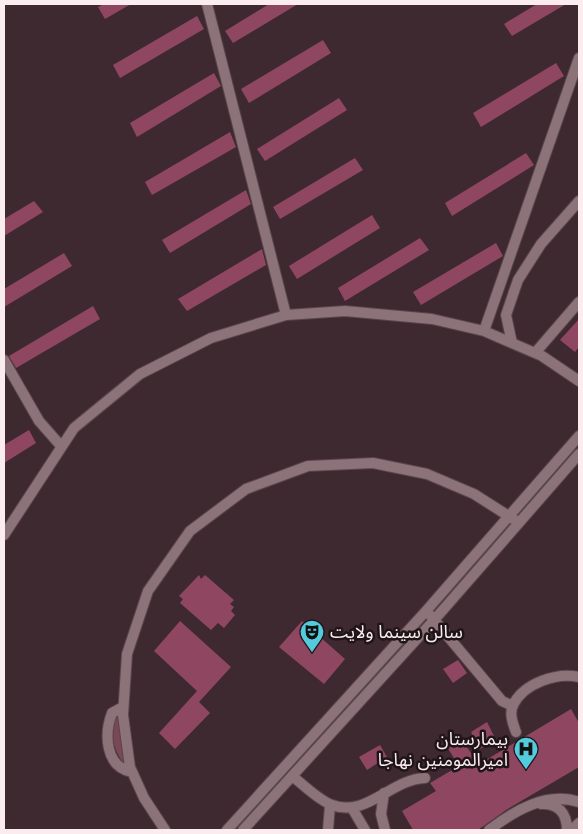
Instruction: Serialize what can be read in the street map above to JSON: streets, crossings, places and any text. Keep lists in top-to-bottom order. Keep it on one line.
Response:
{"places":{"theatre":["سالن سینما ولایت"],"hospital":["بیمارستان امیرالمومنین نهاجا"]}}
